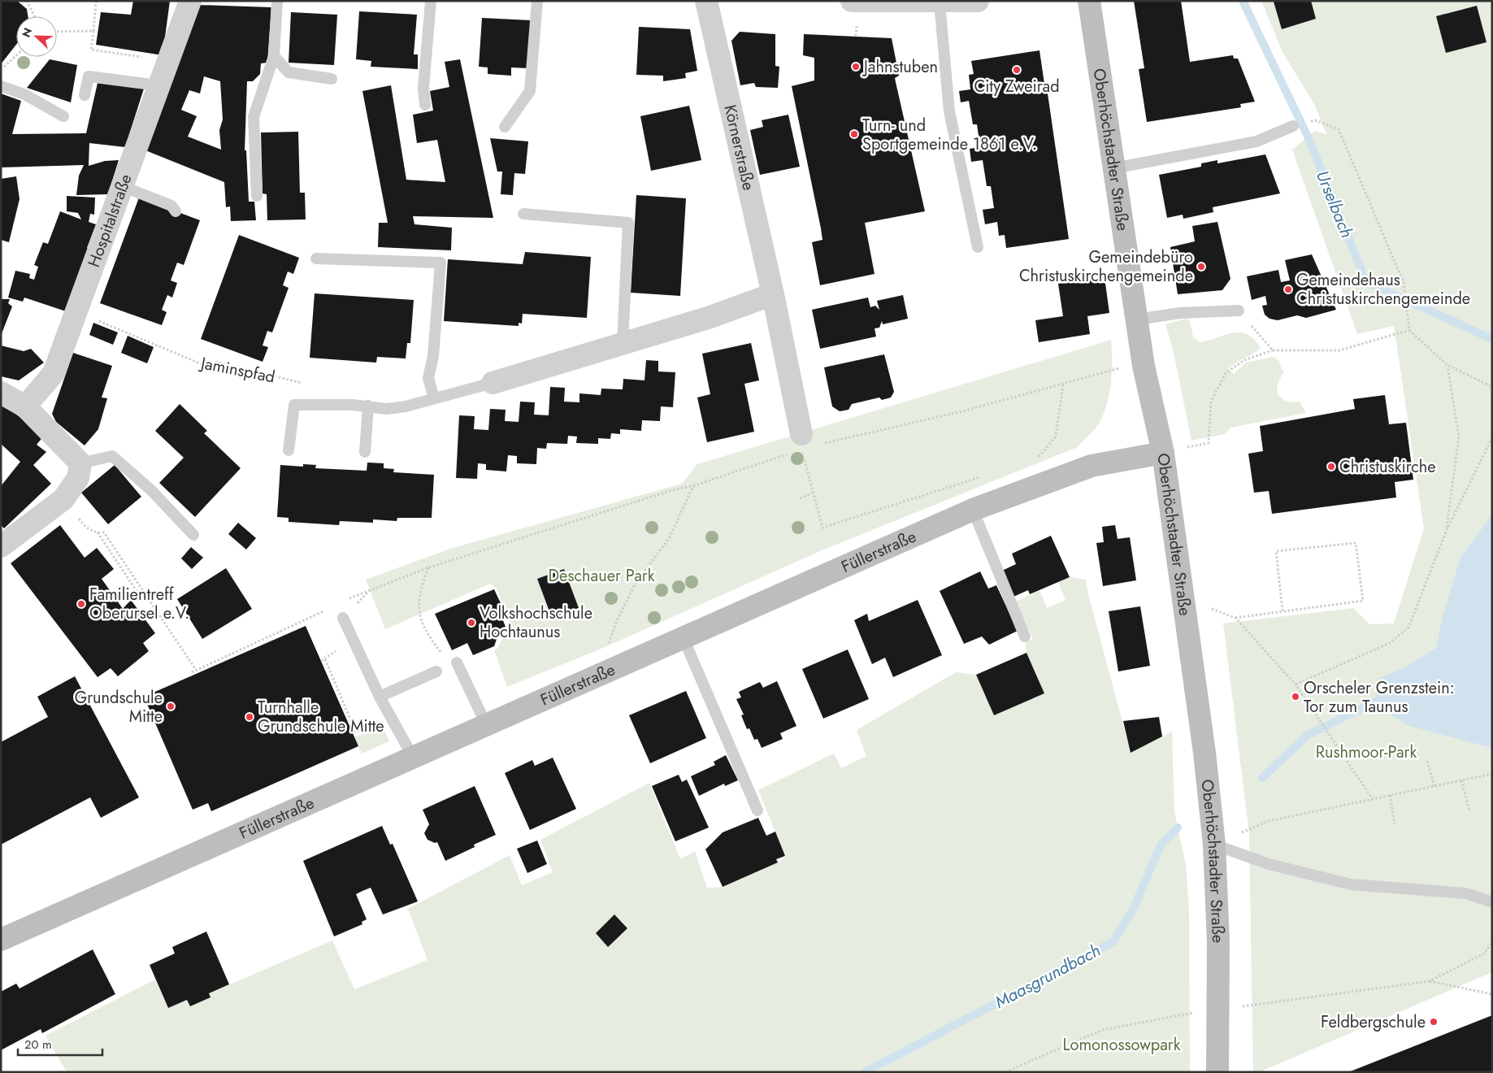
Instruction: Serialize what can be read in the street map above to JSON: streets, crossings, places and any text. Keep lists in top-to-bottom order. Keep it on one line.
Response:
{"streets":{"main road":["Oberhöchstadter Straße","Füllerstraße"],"street":["Körnerstraße","Hospitalstraße"],"path":["Jaminspfad"]},"crossings":[["Oberhöchstadter Straße","Füllerstraße"],["Hospitalstraße","Jaminspfad"]],"water":["Urselbach","Maasgrundbach"],"parks":["Deschauer Park","Rushmoor-Park","Lomonossowpark"],"places":["Jahnstuben","City Zweirad","Turn- und Sportgemeinde 1861 e.V.","Gemeindebüro Christuskirchengemeinde","Gemeindehaus Christuskirchengemeinde","Christuskirche","Familientreff Oberursel e.V.","Volkshochschule Hochtaunus","Orscheler Grenzstein: Tor zum Taunus","Grundschule Mitte","Turnhalle Grundschule Mitte","Feldbergschule"],"scale_bar":"20 m","north":"top left"}
